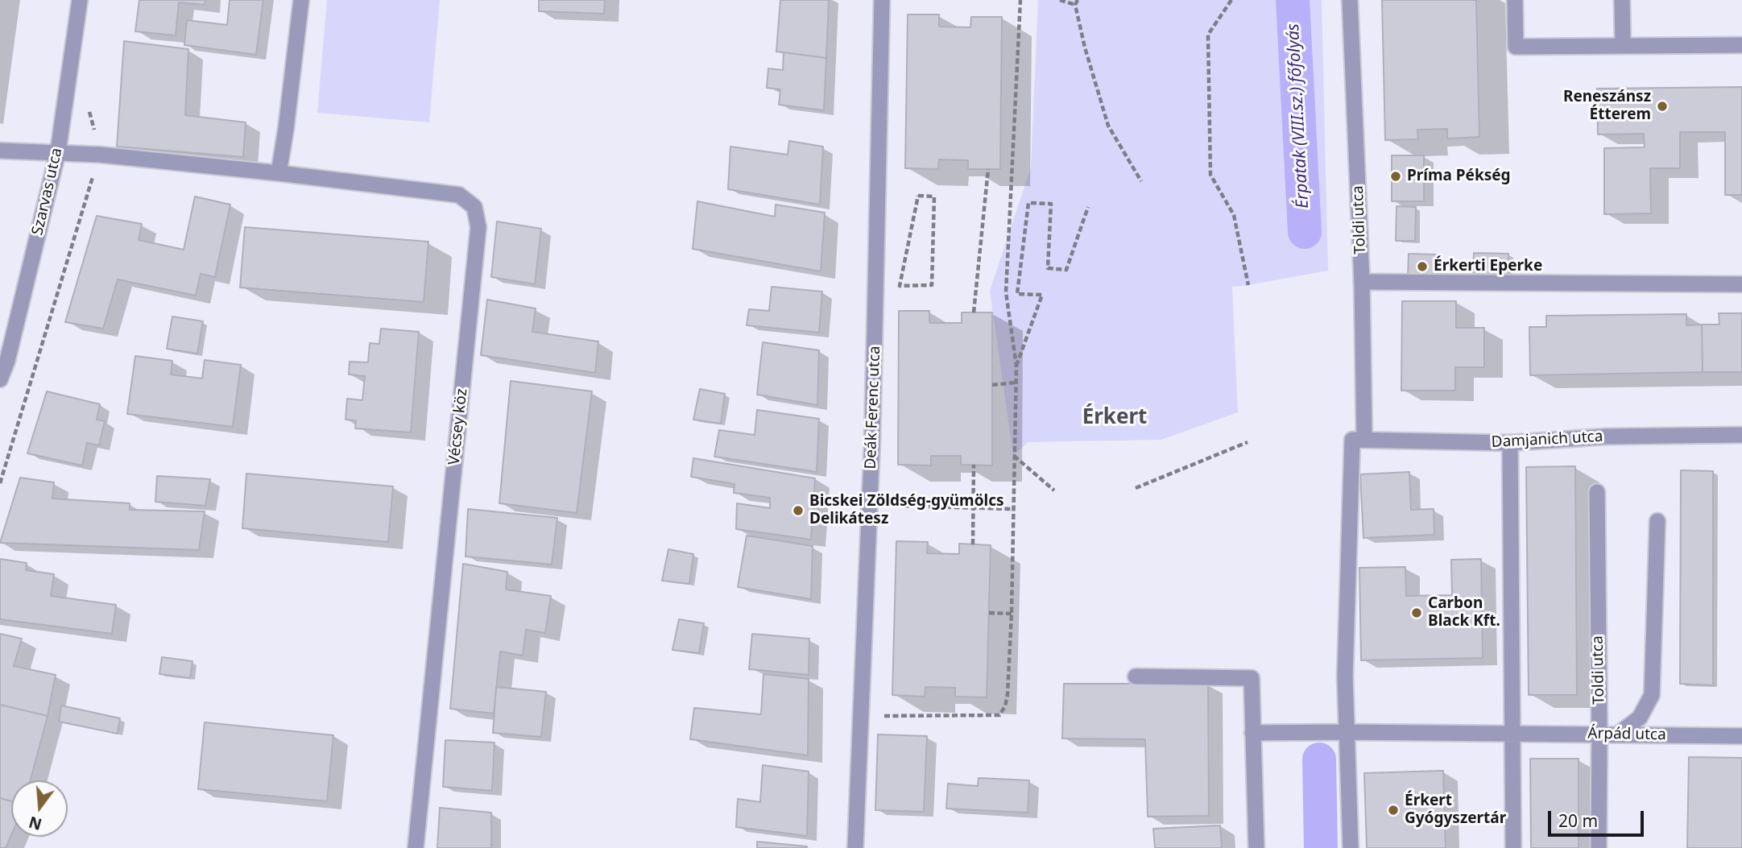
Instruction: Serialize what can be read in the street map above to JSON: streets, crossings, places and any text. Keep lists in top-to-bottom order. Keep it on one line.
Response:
{"streets":{"street":["Szarvas utca","Toldi utca","Deák Ferenc utca","Vécsey köz","Damjanich utca","Árpád utca"]},"crossings":[["Szarvas utca","Vécsey köz"],["Toldi utca","Damjanich utca"],["Toldi utca","Árpád utca"]],"districts":["Érkert"],"water":["Érpatak (VIII.sz.) főfolyás"],"places":["Reneszánsz Étterem","Príma Pékség","Érkerti Eperke","Bicskei Zöldség-gyümölcs Delikátesz","Carbon Black Kft.","Érkert Gyógyszertár"],"scale_bar":"20 m","north":"bottom"}
